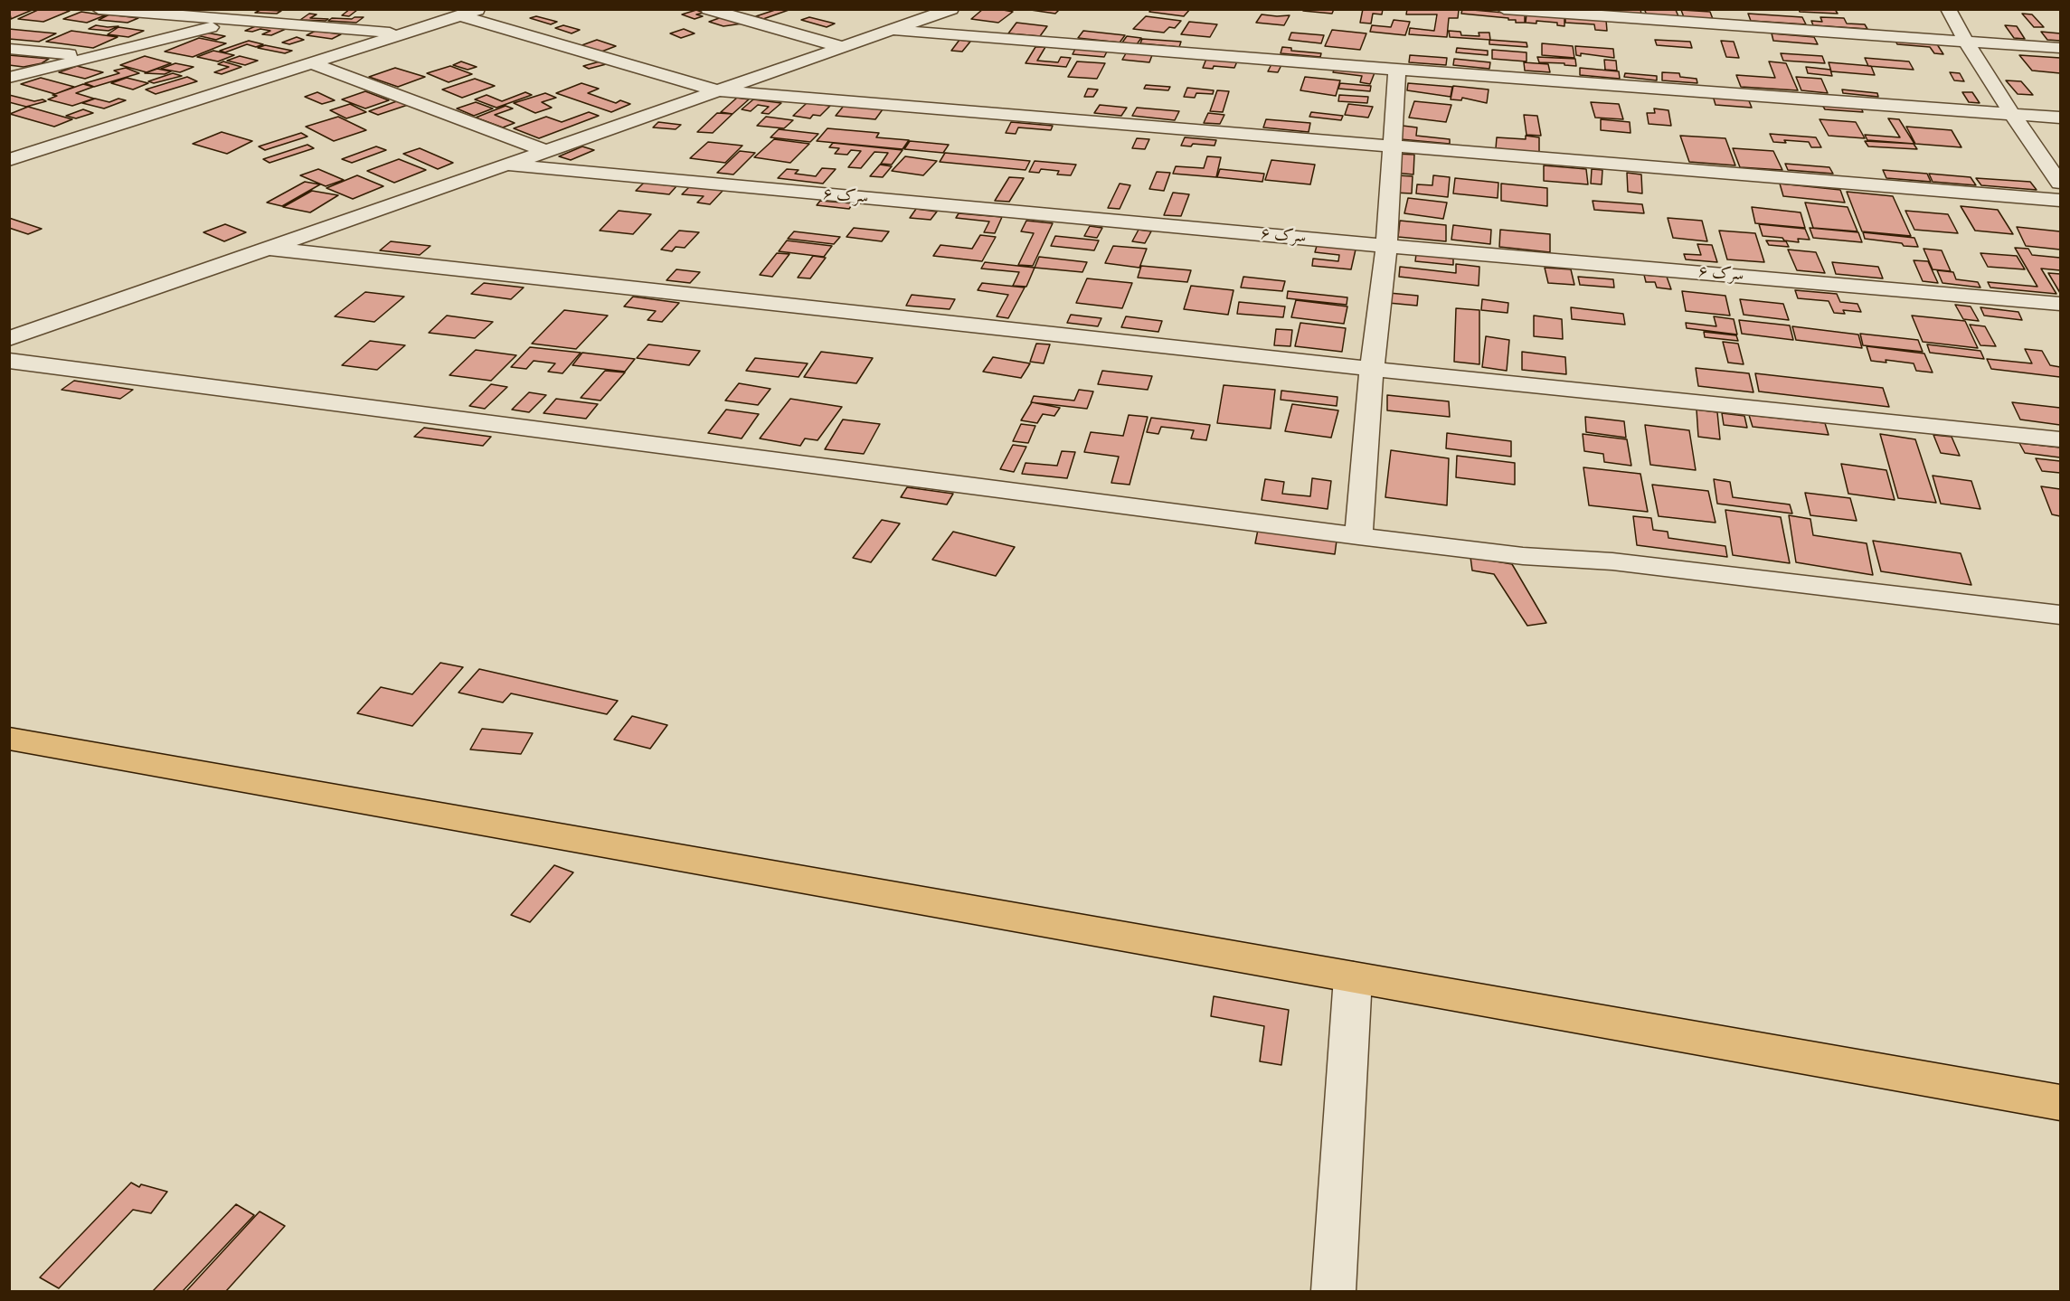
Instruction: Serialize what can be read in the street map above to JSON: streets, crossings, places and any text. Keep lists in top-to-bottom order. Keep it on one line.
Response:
{"streets":{"street":["سرک ۶"]}}
